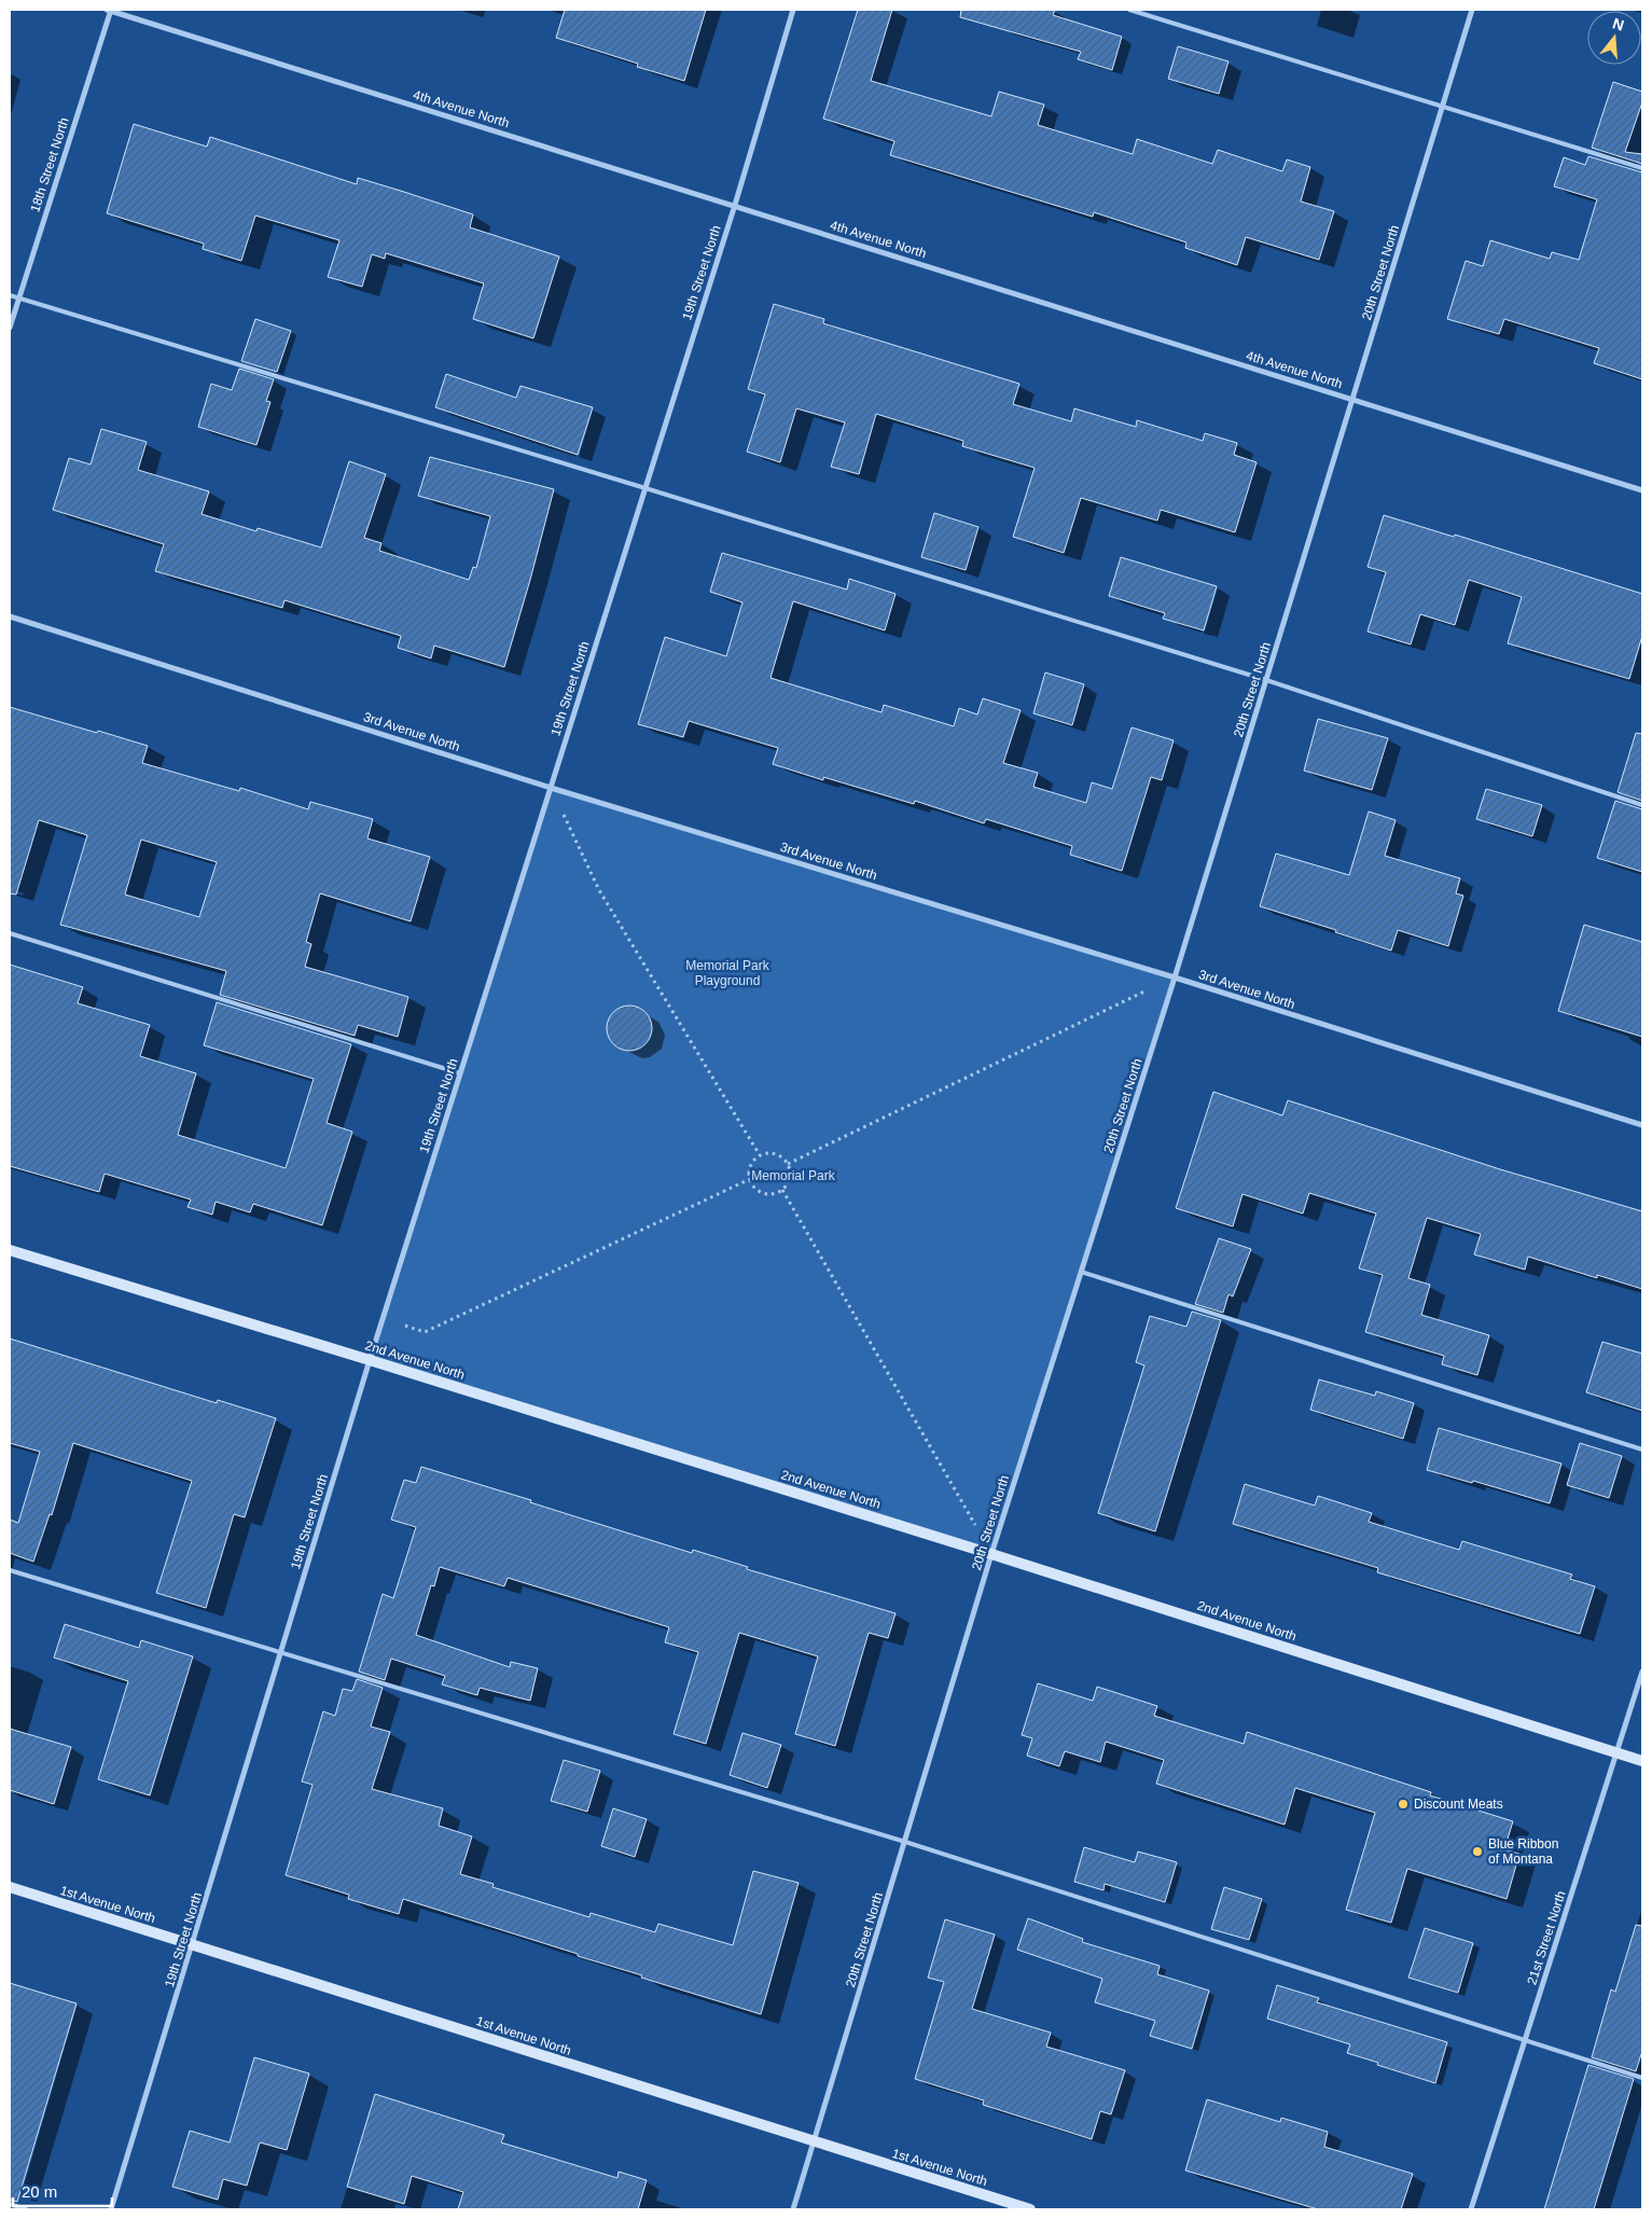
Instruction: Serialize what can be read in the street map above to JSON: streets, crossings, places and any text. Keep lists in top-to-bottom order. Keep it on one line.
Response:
{"streets":{"main road":["2nd Avenue North","1st Avenue North"],"street":["4th Avenue North","18th Street North","19th Street North","20th Street North","3rd Avenue North","21st Street North"]},"crossings":[["4th Avenue North","18th Street North"],["4th Avenue North","19th Street North"],["4th Avenue North","20th Street North"],["19th Street North","3rd Avenue North"],["19th Street North","2nd Avenue North"],["19th Street North","1st Avenue North"],["20th Street North","3rd Avenue North"],["20th Street North","2nd Avenue North"],["20th Street North","1st Avenue North"],["2nd Avenue North","21st Street North"]],"parks":["Memorial Park Playground","Memorial Park"],"places":["Discount Meats","Blue Ribbon of Montana"],"scale_bar":"20 m","north":"top"}
